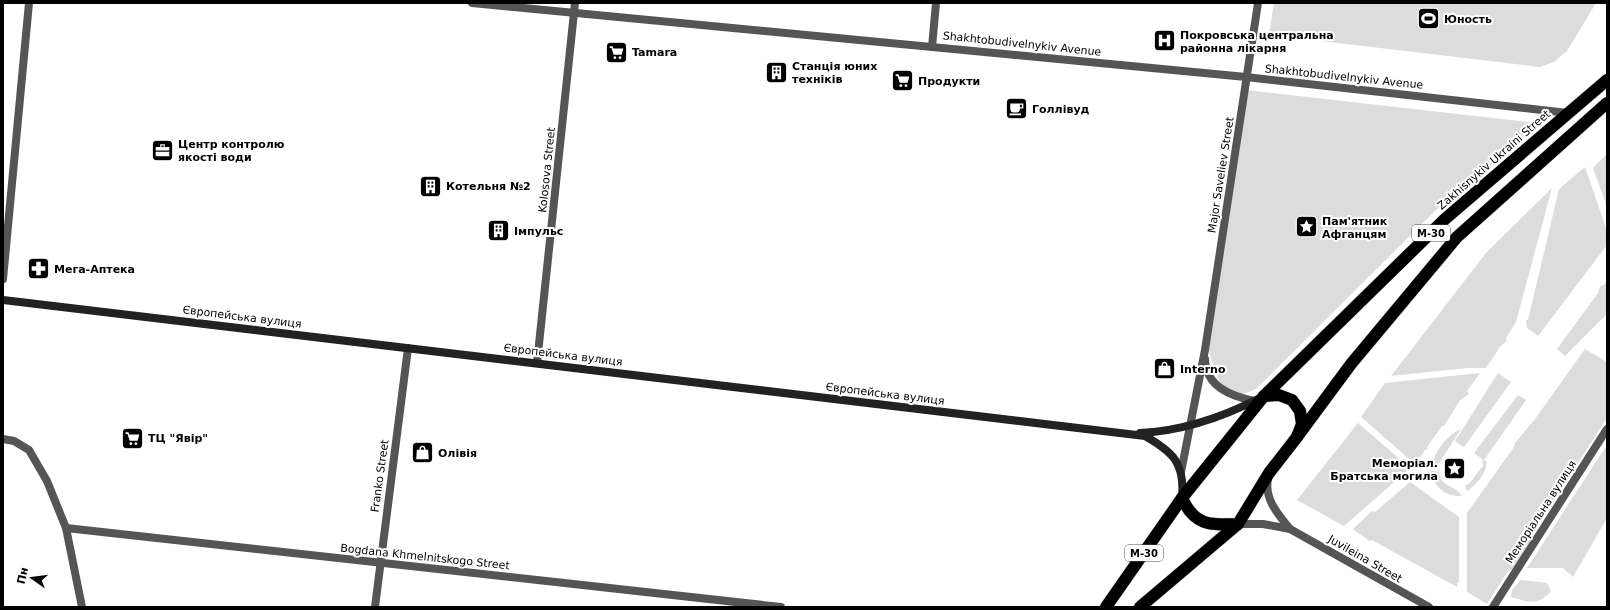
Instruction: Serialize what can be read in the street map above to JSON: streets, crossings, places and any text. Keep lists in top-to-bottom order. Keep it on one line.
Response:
{"streets":{"highway":["Zakhisnykiv Ukraini Street","М-30"],"street":["Shakhtobudivelnykiv Avenue","Kolosova Street","Major Saveliev Street","Європейська вулиця","Franko Street","Меморіальна вулиця","Bogdana Khmelnitskogo Street","Juvileina Street"]},"crossings":[["Shakhtobudivelnykiv Avenue","Zakhisnykiv Ukraini Street"],["Shakhtobudivelnykiv Avenue","Kolosova Street"],["Shakhtobudivelnykiv Avenue","Major Saveliev Street"],["Zakhisnykiv Ukraini Street","Major Saveliev Street"],["Zakhisnykiv Ukraini Street","М-30"],["Zakhisnykiv Ukraini Street","Європейська вулиця"],["Kolosova Street","Європейська вулиця"],["Major Saveliev Street","М-30"],["Major Saveliev Street","Європейська вулиця"],["М-30","Європейська вулиця"],["М-30","Juvileina Street"],["Європейська вулиця","Franko Street"],["Franko Street","Bogdana Khmelnitskogo Street"]],"places":{"sports":["Юность"],"hospital":["Покровська центральна районна лікарня"],"supermarket":["Tamara","Продукти","ТЦ \"Явір\""],"building":["Станція юних техніків","Котельня №2","Імпульс"],"cafe":["Голлівуд"],"office":["Центр контролю якості води"],"place":["Пам'ятник Афганцям","Меморіал. Братська могила"],"pharmacy":["Мега-Аптека"],"shop":["Interno","Олівія"]},"north":"left"}
